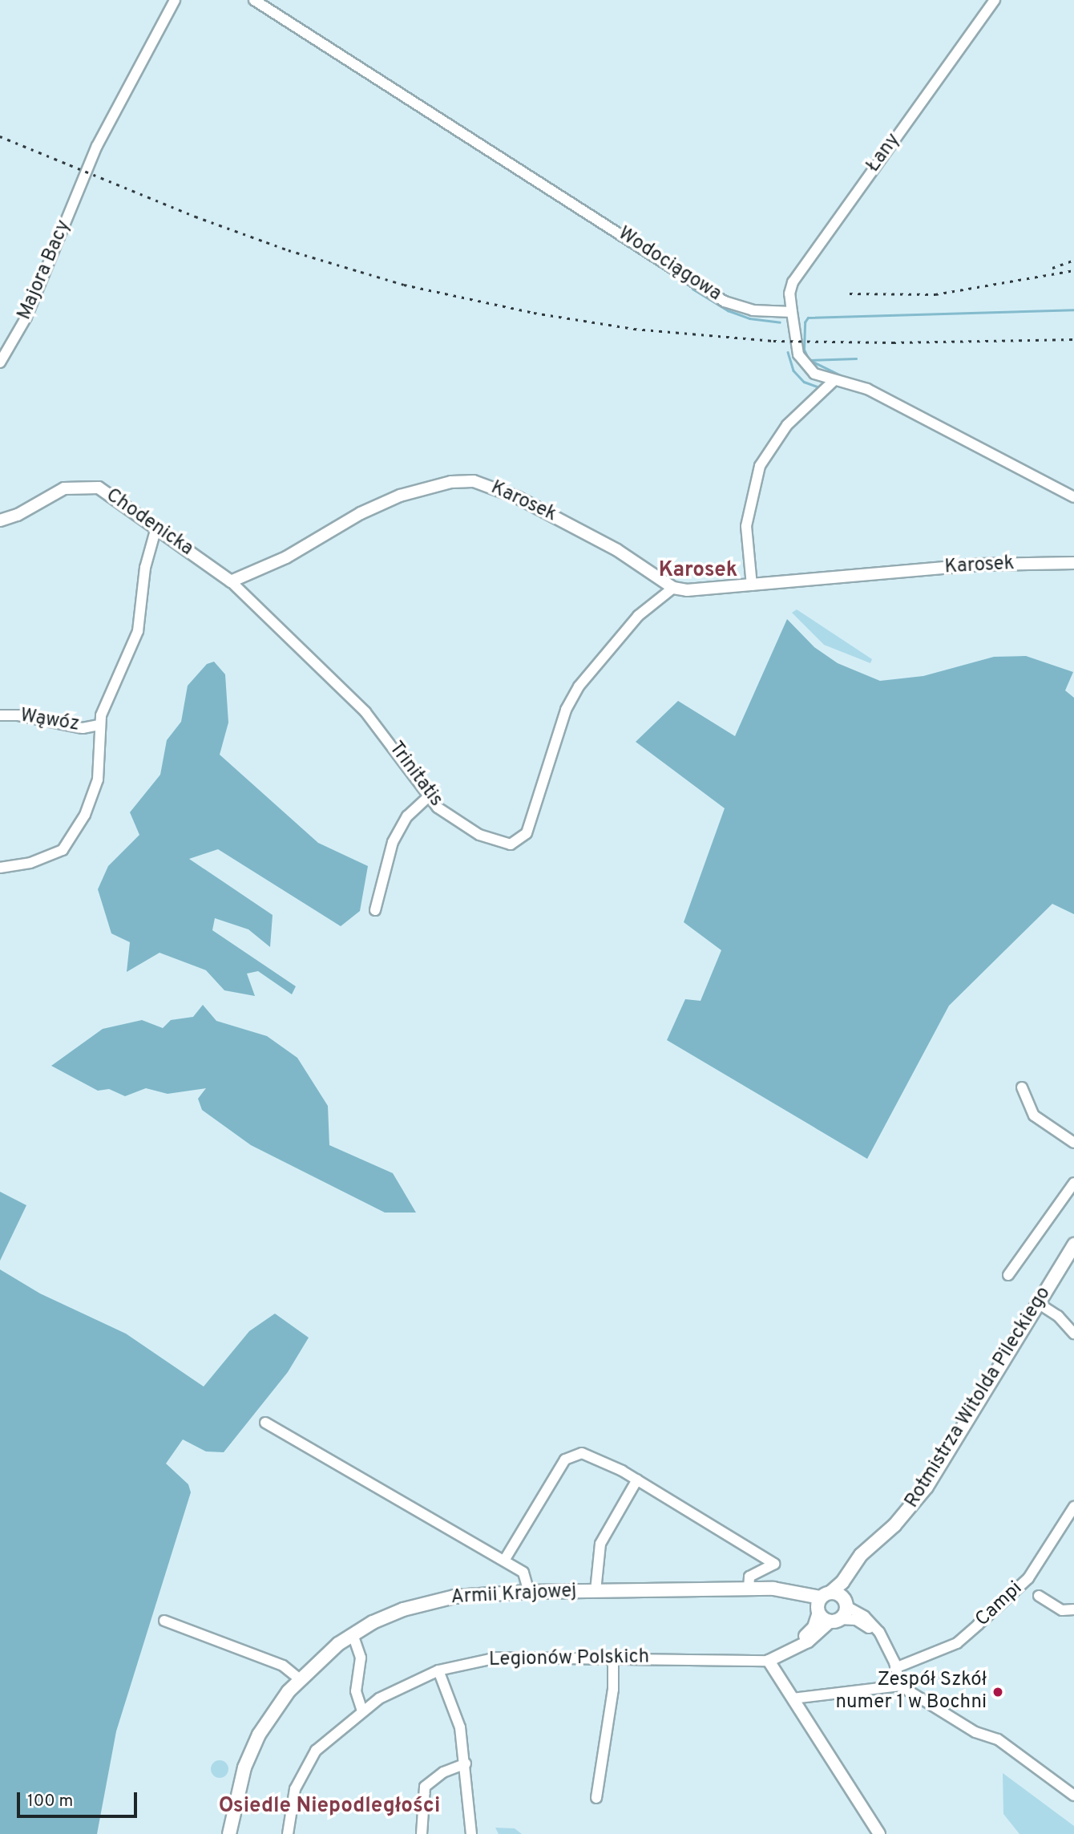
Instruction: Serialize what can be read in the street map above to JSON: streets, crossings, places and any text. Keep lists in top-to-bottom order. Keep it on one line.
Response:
{"streets":{"main road":["Rotmistrza Witolda Pileckiego","Armii Krajowej"],"street":["Łany","Wodociągowa","Majora Bacy","Karosek","Chodenicka","Wąwóz","Trinitatis","Campi","Legionów Polskich"]},"crossings":[["Łany","Wodociągowa"],["Karosek","Chodenicka"],["Karosek","Trinitatis"],["Chodenicka","Trinitatis"],["Rotmistrza Witolda Pileckiego","Armii Krajowej"]],"districts":["Karosek","Osiedle Niepodległości"],"places":["Zespół Szkół numer 1 w Bochni"],"scale_bar":"100 m"}
